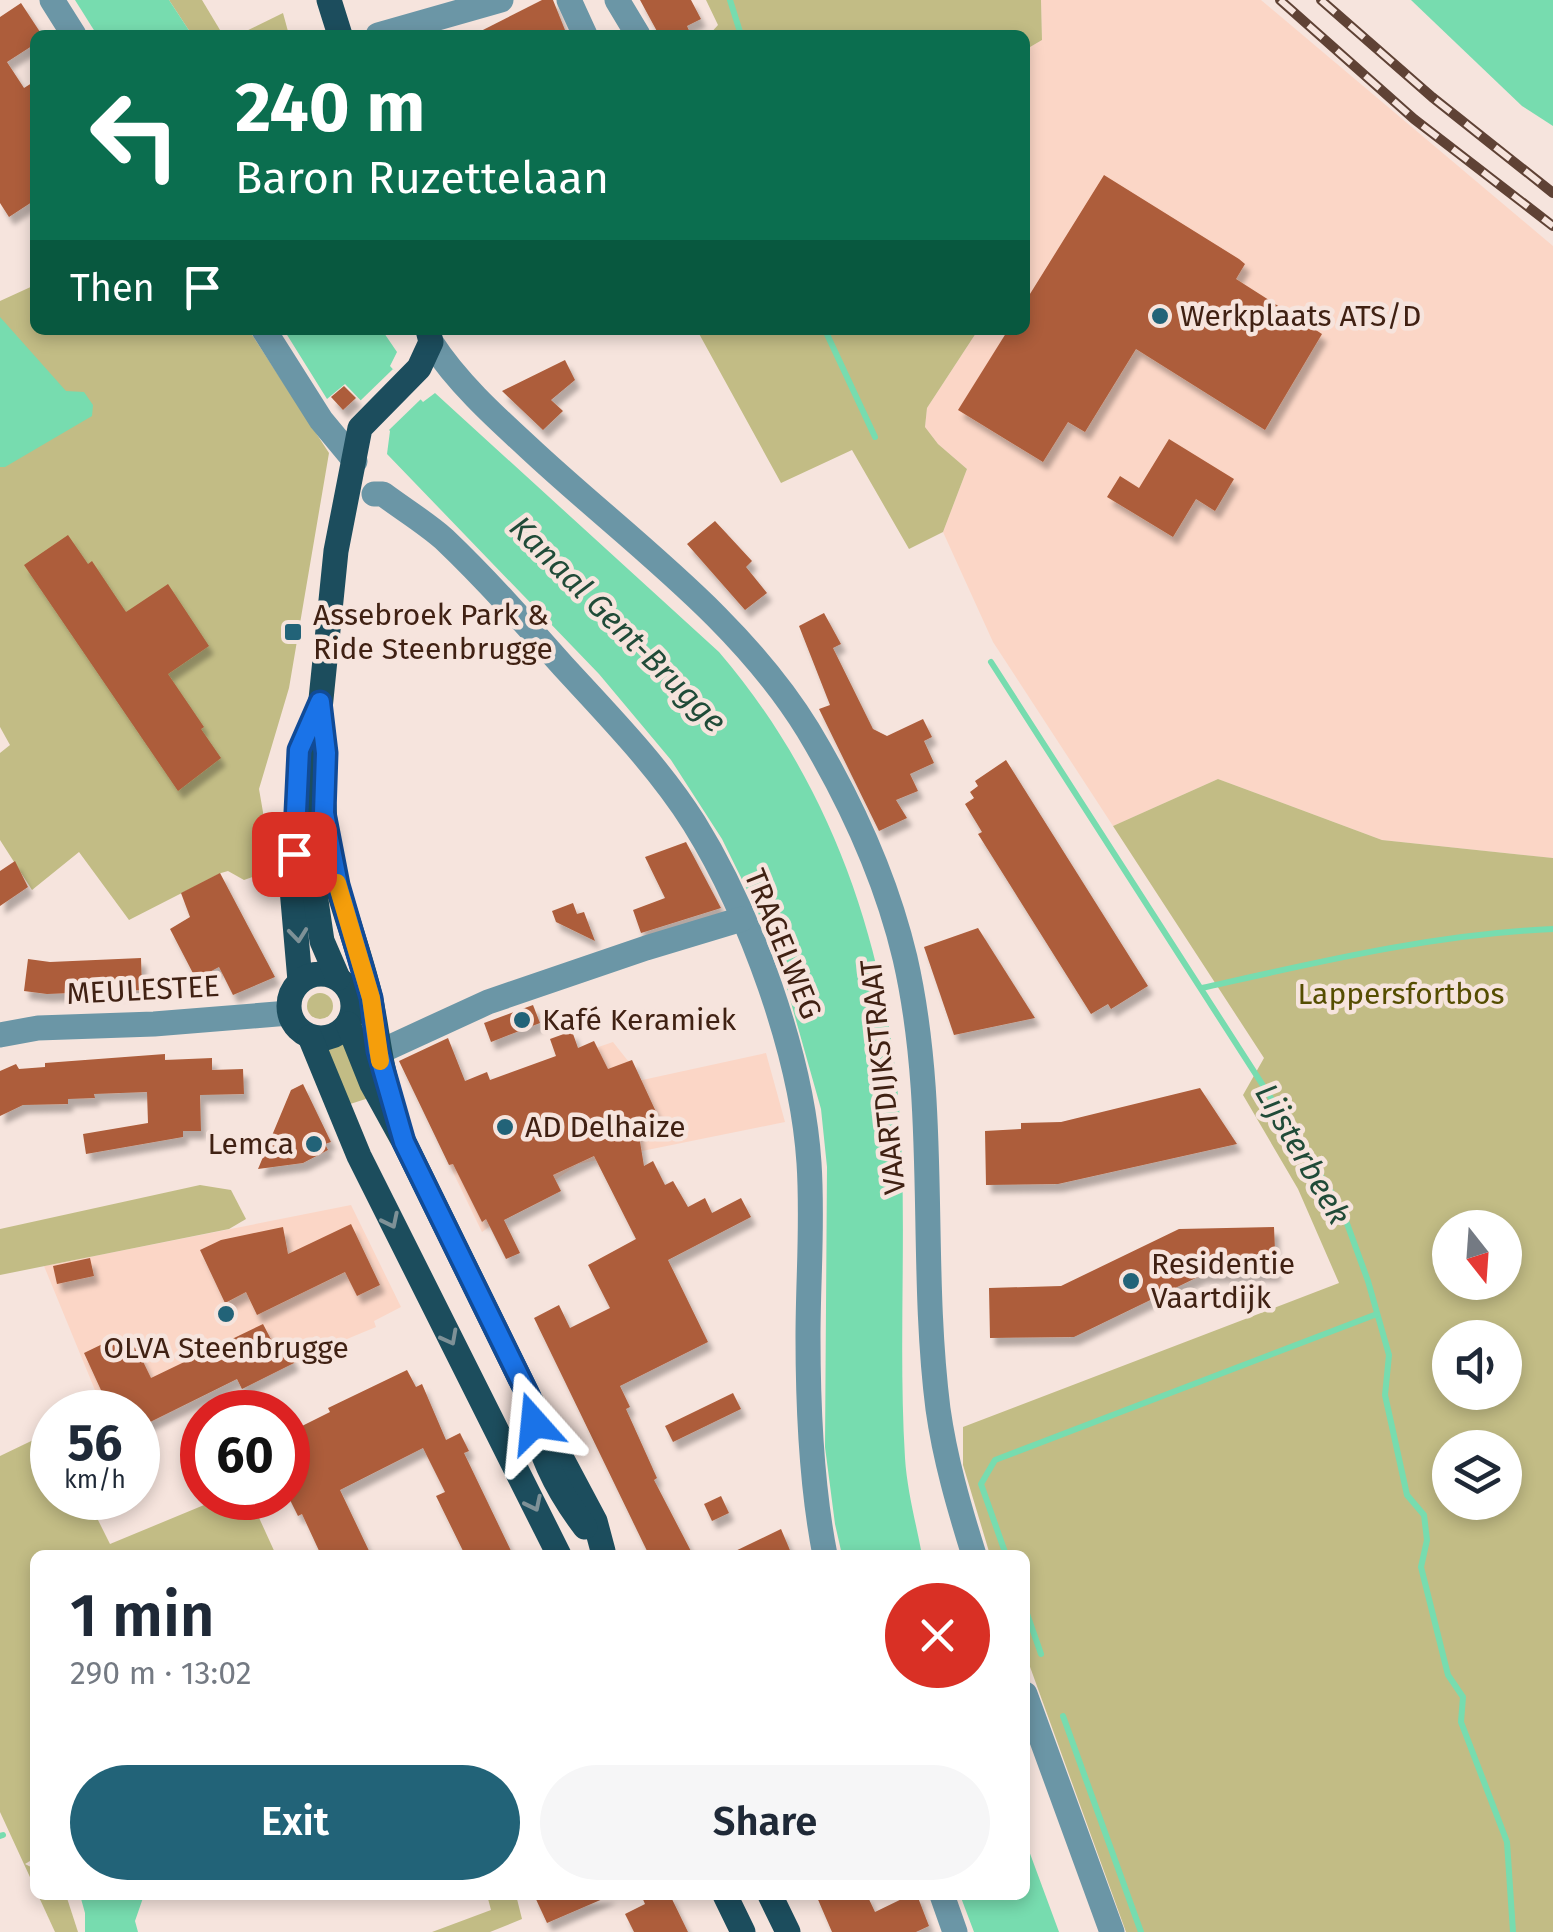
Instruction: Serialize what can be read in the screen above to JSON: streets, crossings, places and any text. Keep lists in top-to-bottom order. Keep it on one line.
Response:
{"streets":{"street":["TRAGELWEG","MEULESTEE","VAARTDIJKSTRAAT"]},"water":["Kanaal Gent-Brugge","Lijsterbeek"],"parks":["Lappersfortbos"],"places":{"other":["Werkplaats ATS/D","Kafé Keramiek","AD Delhaize","Lemca","Residentie Vaartdijk","OLVA Steenbrugge"],"transit":["Assebroek Park & Ride Steenbrugge"]},"north":"bottom","page":{"turn":["240 m","Baron Ruzettelaan"],"then":"Then","speed":"56 km/h","limit":"60","heading":["1 min","290 m · 13:02"],"buttons":["Exit","Share"]}}
